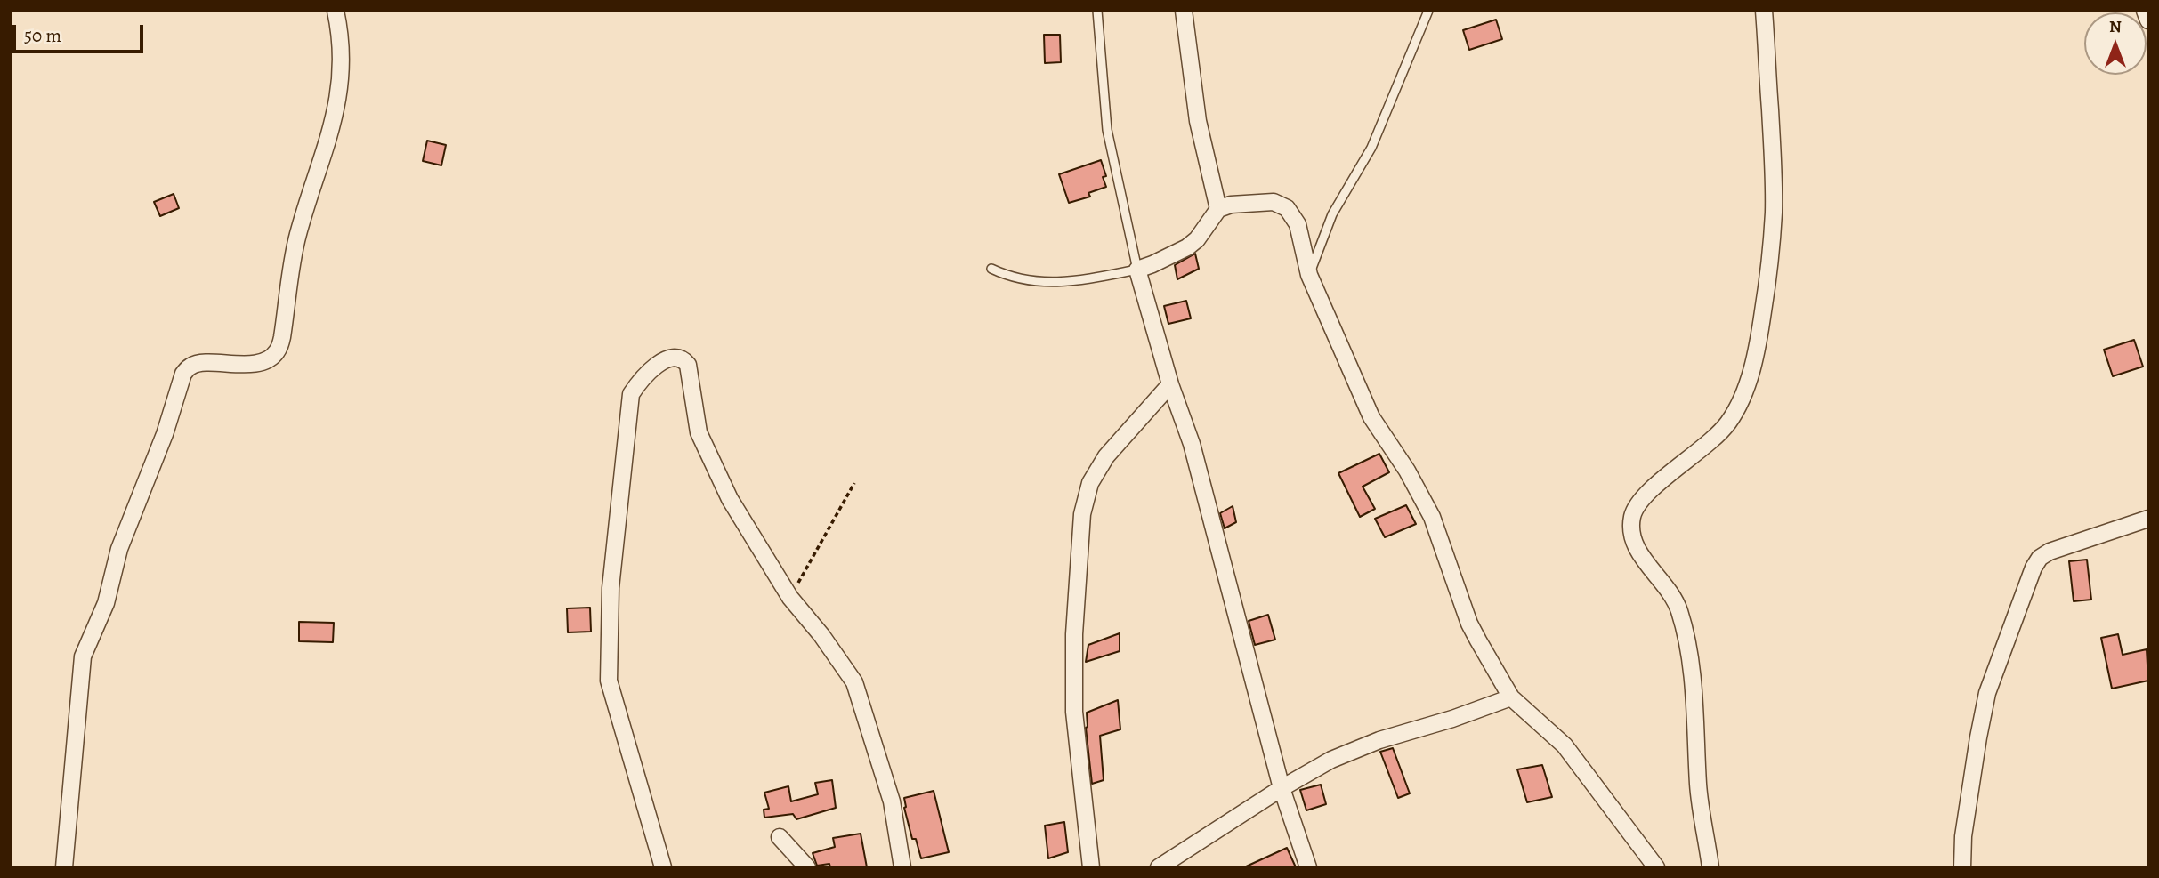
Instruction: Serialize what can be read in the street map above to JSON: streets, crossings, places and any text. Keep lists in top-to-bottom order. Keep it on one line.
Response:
{"scale_bar":"50 m","north":"top"}
